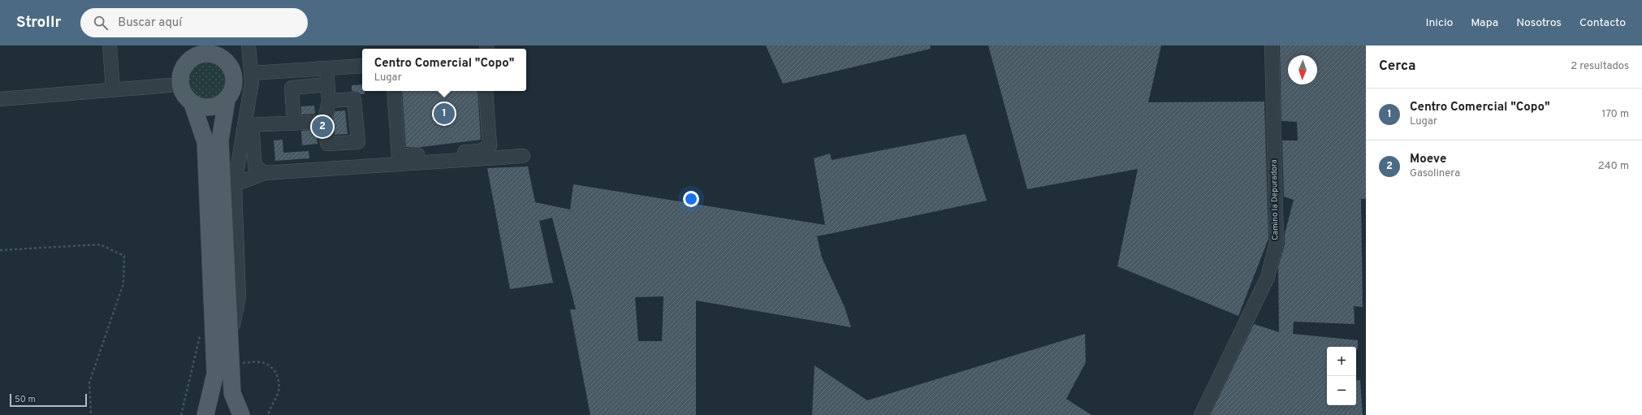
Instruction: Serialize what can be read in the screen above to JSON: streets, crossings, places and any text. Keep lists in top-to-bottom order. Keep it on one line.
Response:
{"streets":{"street":["Camino la Depuradora"]},"scale_bar":"50 m","north":"bottom","page":{"header":"Strollr","search":"Buscar aquí","nav":["Inicio","Mapa","Nosotros","Contacto"],"heading":["Cerca","2 resultados"],"popup":["Centro Comercial \"Copo\"","Lugar"],"list":[{"mark":"1","name":"Centro Comercial \"Copo\"","note":"Lugar","value":"170 m"},{"mark":"2","name":"Moeve","note":"Gasolinera","value":"240 m"}],"pins":["1","2"],"map_buttons":["+","−"],"scale":"50 m"}}
